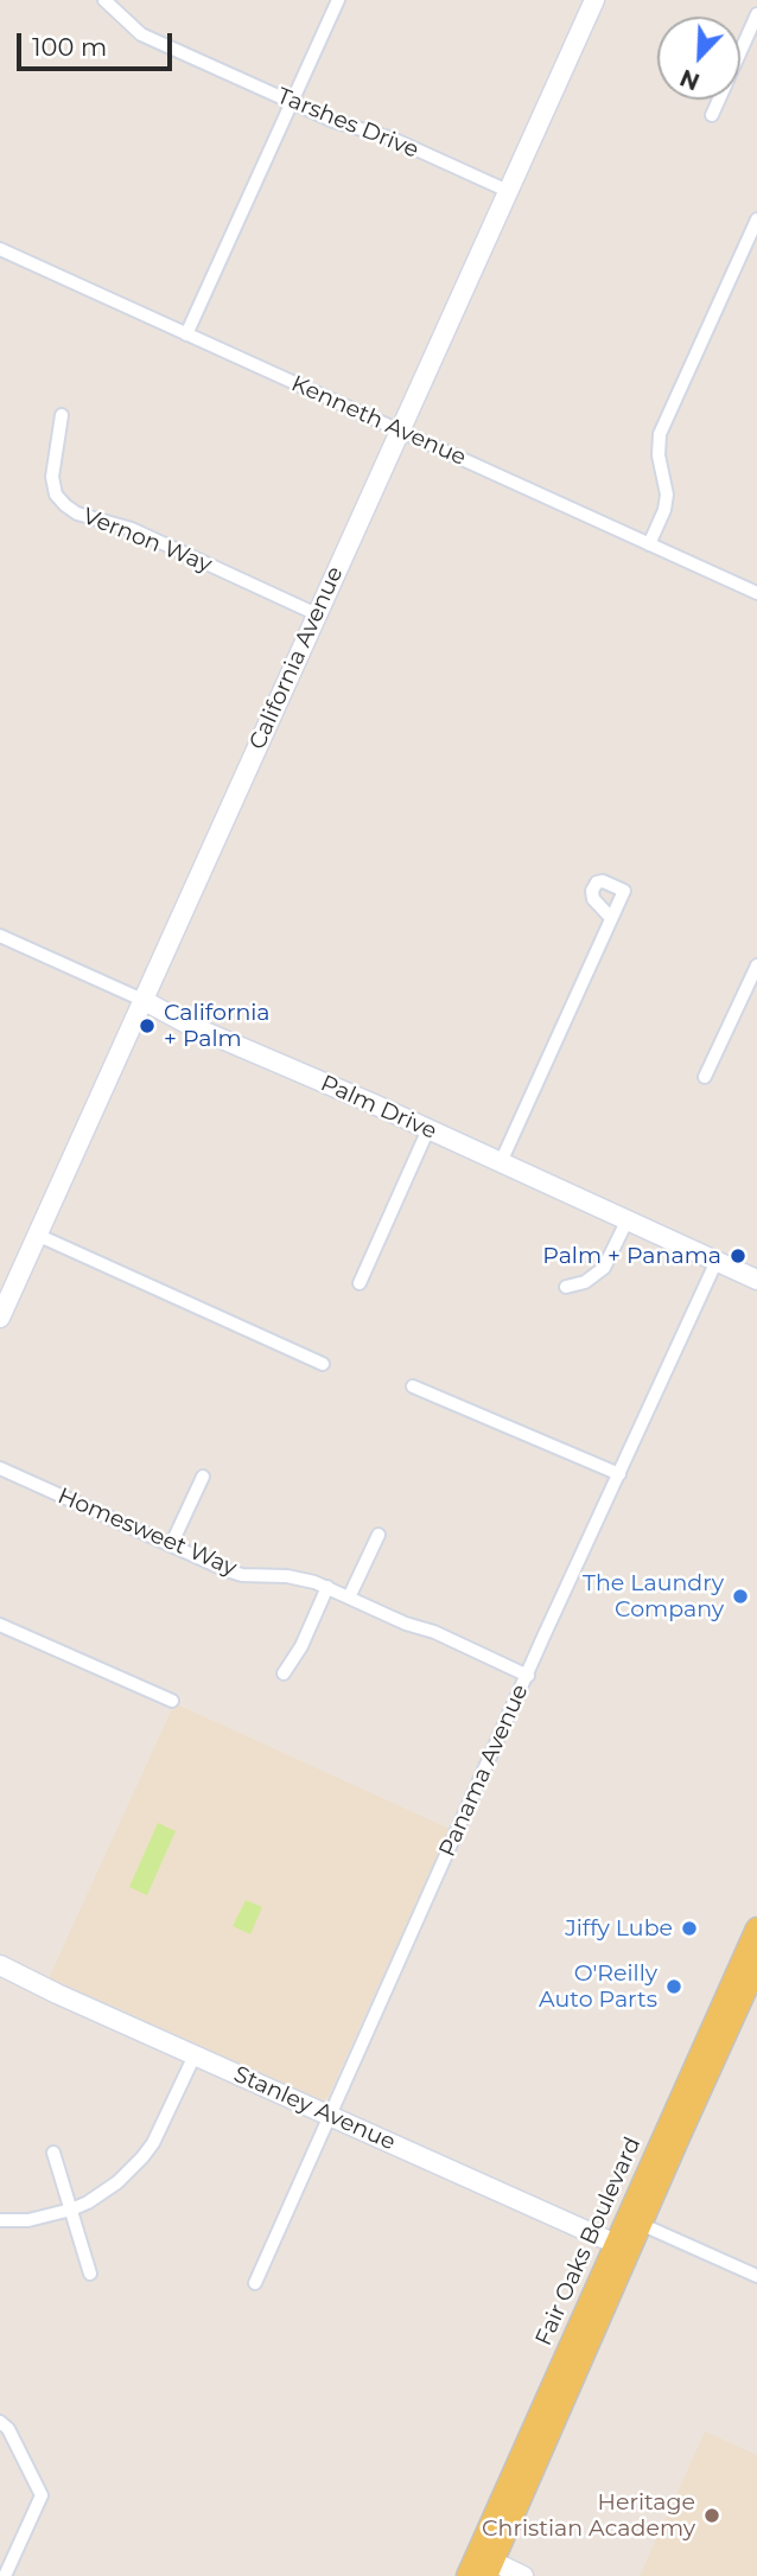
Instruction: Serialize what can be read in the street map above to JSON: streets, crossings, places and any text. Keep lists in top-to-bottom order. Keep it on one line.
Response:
{"streets":{"main road":["Fair Oaks Boulevard"],"street":["Tarshes Drive","Kenneth Avenue","Vernon Way","California Avenue","Palm Drive","Homesweet Way","Panama Avenue","Stanley Avenue"]},"crossings":[["Tarshes Drive","California Avenue"],["Kenneth Avenue","California Avenue"],["Vernon Way","California Avenue"],["California Avenue","Palm Drive"],["Palm Drive","Panama Avenue"],["Homesweet Way","Panama Avenue"],["Panama Avenue","Stanley Avenue"],["Stanley Avenue","Fair Oaks Boulevard"]],"places":["California + Palm","Palm + Panama","The Laundry Company","Jiffy Lube","O'Reilly Auto Parts","Heritage Christian Academy"],"scale_bar":"100 m","north":"bottom left"}
